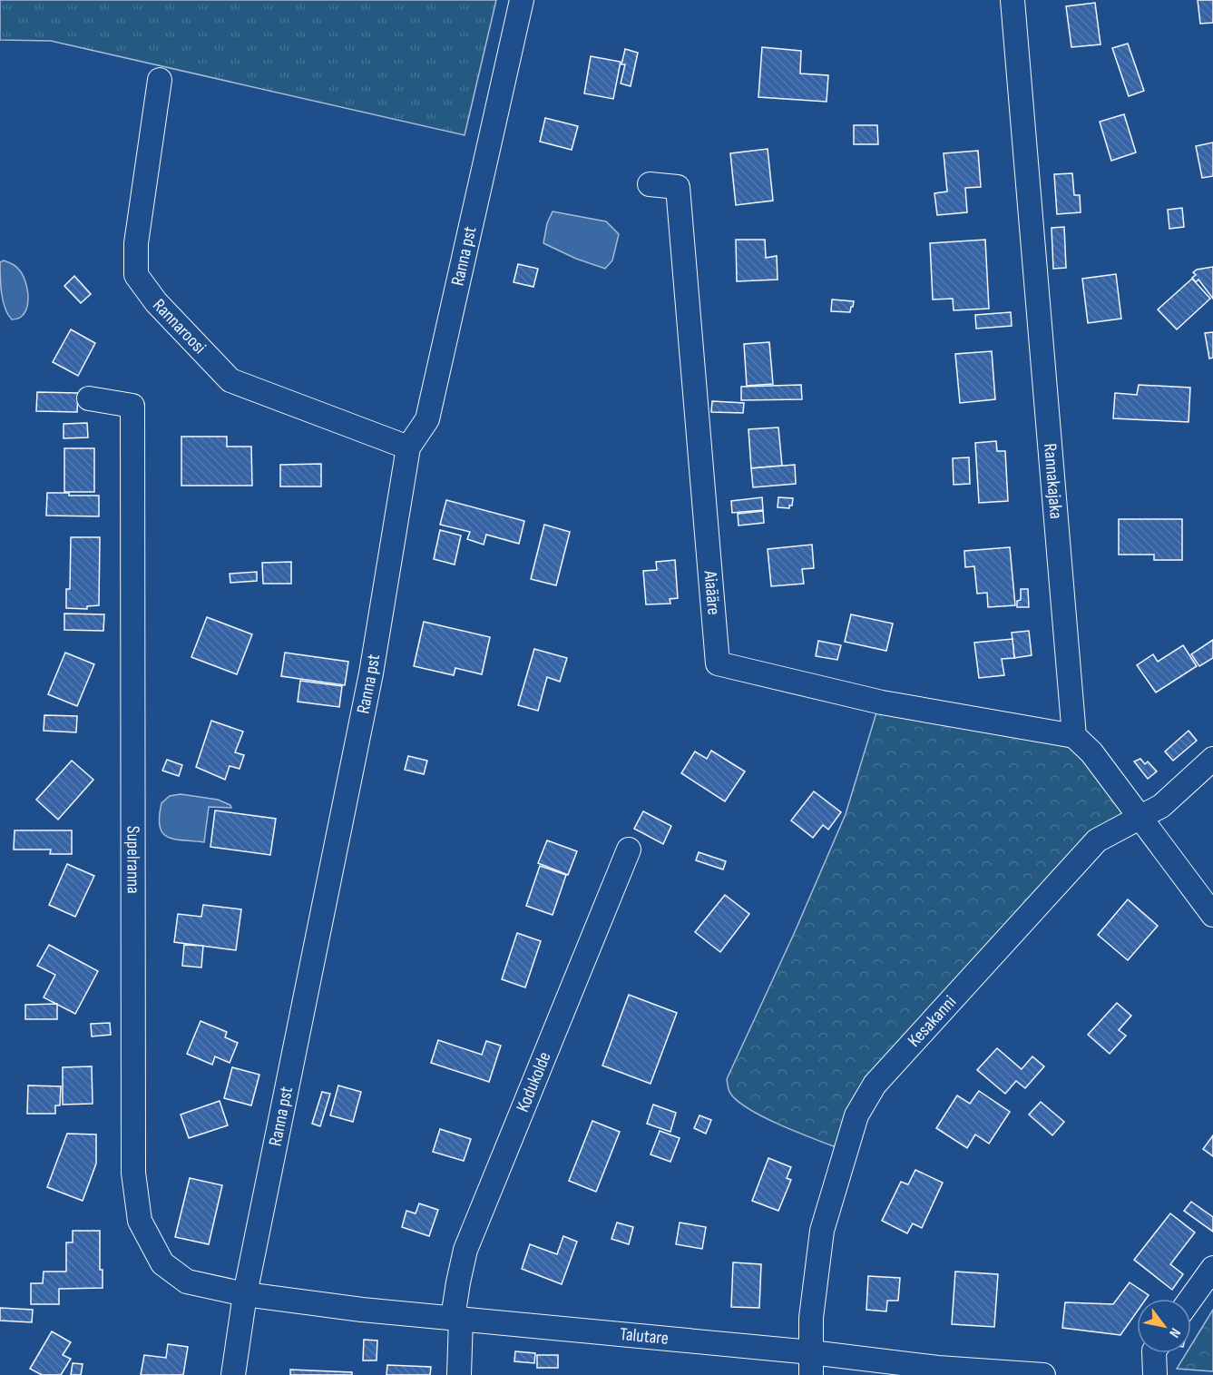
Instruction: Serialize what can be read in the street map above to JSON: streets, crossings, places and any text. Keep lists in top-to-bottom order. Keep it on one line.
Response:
{"streets":{"street":["Ranna pst","Rannaroosi","Rannakajaka","Aiaääre","Supelranna","Kesakanni","Kodukolde","Talutare"]},"crossings":[["Ranna pst","Rannaroosi"],["Ranna pst","Supelranna"],["Ranna pst","Talutare"],["Rannakajaka","Aiaääre"],["Supelranna","Talutare"],["Kesakanni","Talutare"],["Kodukolde","Talutare"]],"north":"bottom right"}
